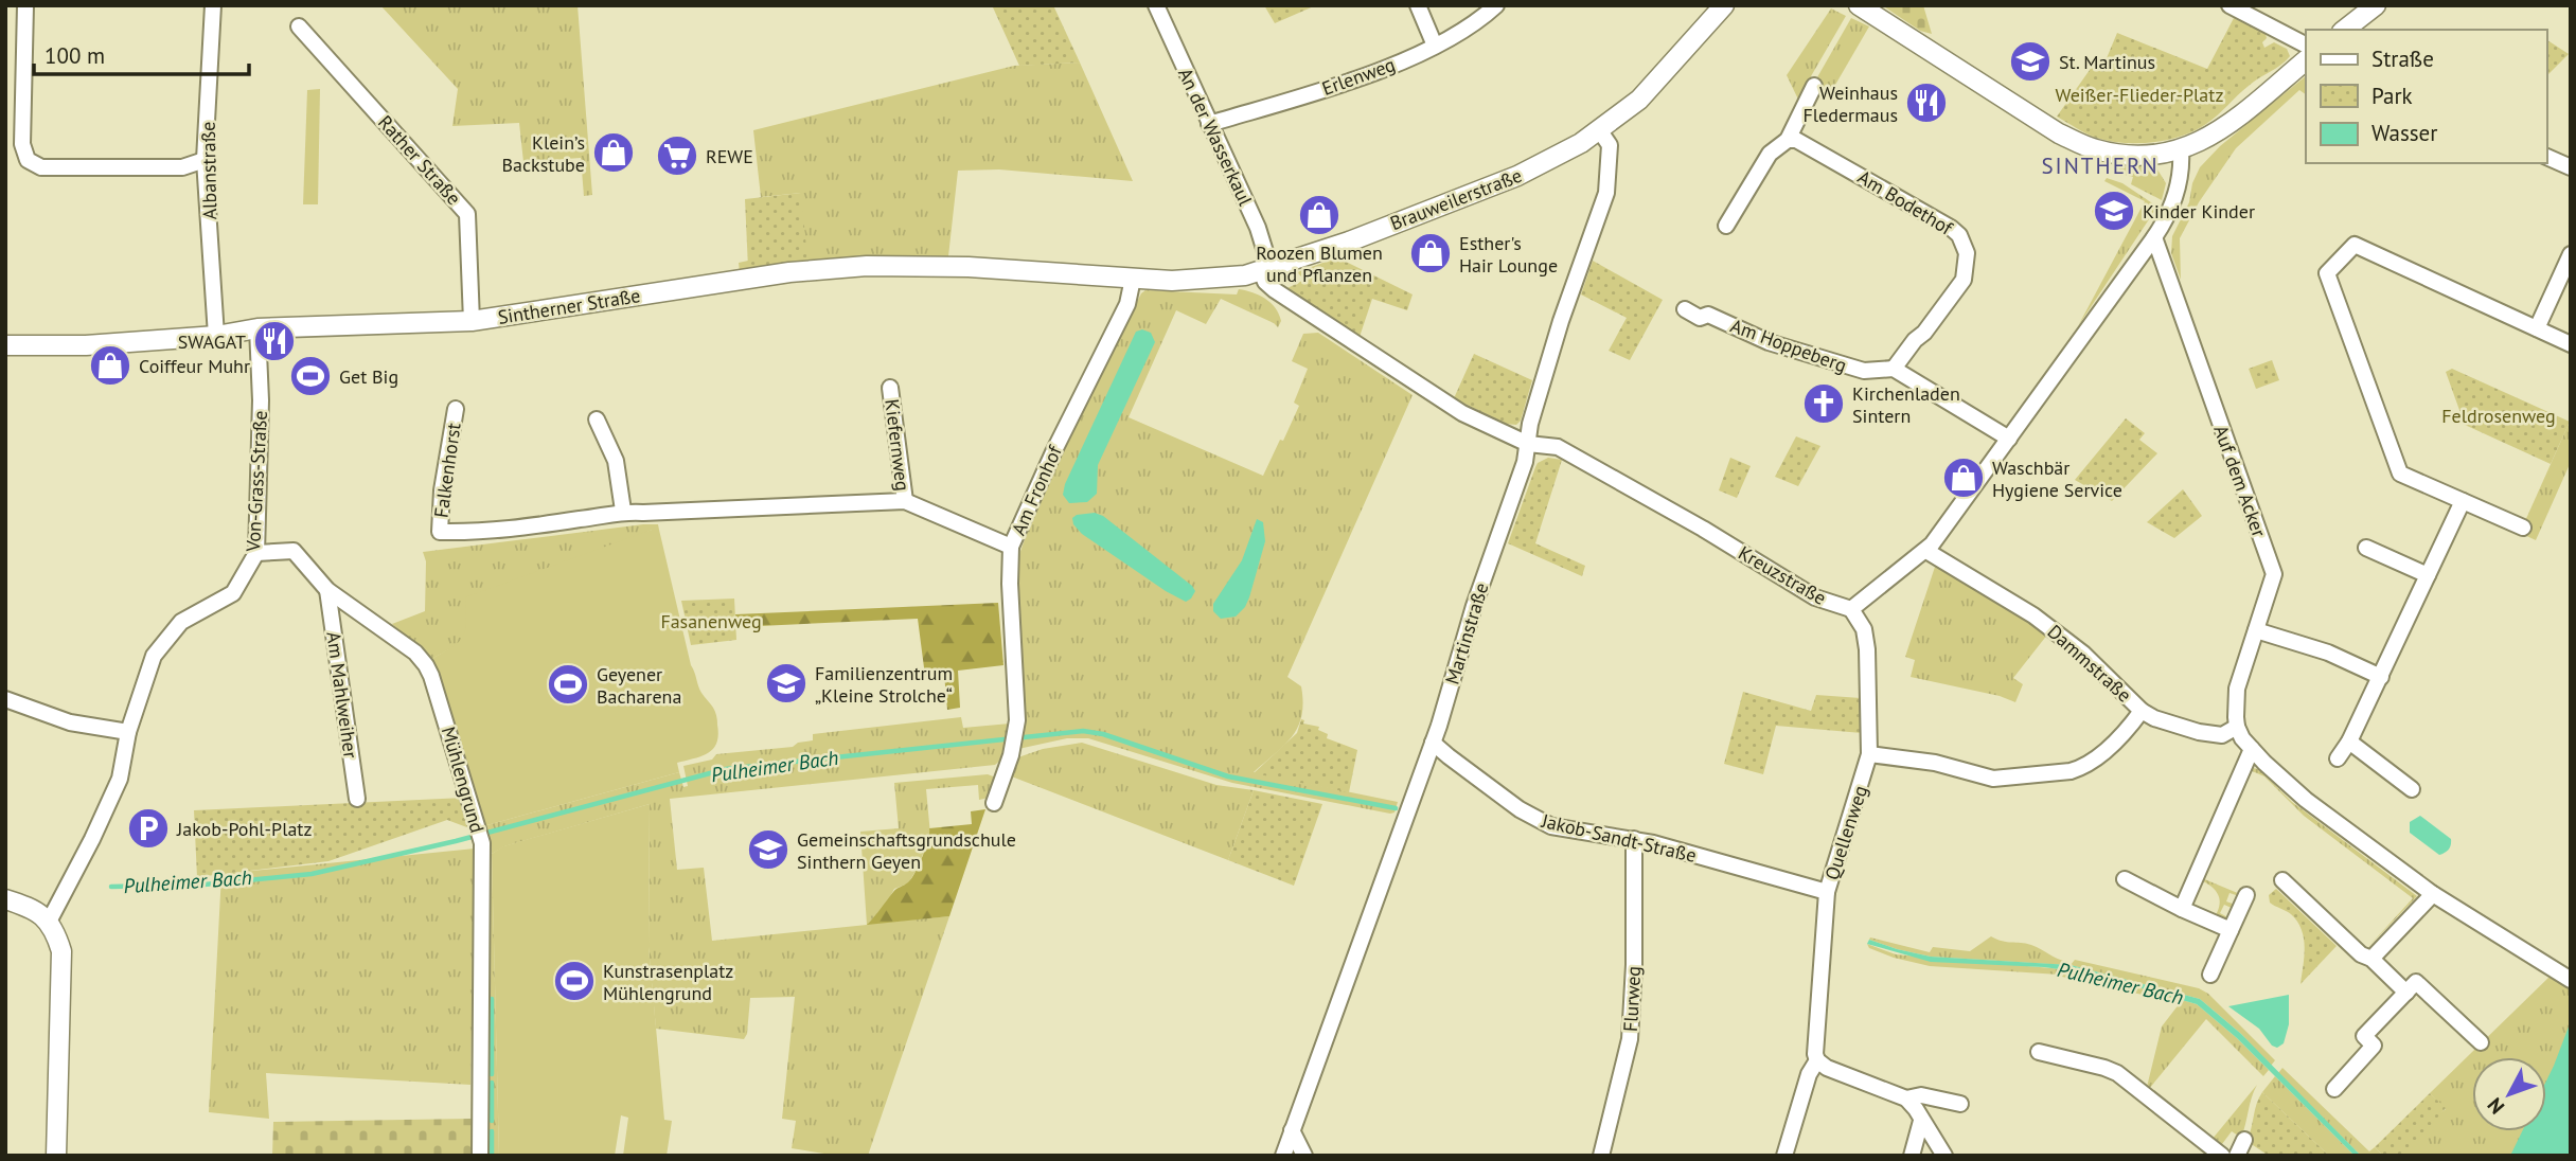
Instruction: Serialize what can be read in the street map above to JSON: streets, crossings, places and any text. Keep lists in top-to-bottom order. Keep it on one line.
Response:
{"streets":{"street":["Erlenweg","An der Wasserkaul","Rather Straße","Albanstraße","Brauweilerstraße","Am Bodethof","Sintherner Straße","Am Hoppeberg","Kiefernweg","Falkenhorst","Von-Grass-Straße","Auf dem Acker","Am Fronhof","Kreuzstraße","Martinstraße","Dammstraße","Am Mahlweiher","Mühlengrund","Quellenweg","Jakob-Sandt-Straße","Flurweg"]},"crossings":[["Erlenweg","An der Wasserkaul"],["An der Wasserkaul","Brauweilerstraße"],["An der Wasserkaul","Kreuzstraße"],["Rather Straße","Sintherner Straße"],["Albanstraße","Sintherner Straße"],["Brauweilerstraße","Sintherner Straße"],["Brauweilerstraße","Am Fronhof"],["Brauweilerstraße","Kreuzstraße"],["Brauweilerstraße","Martinstraße"],["Am Bodethof","Am Hoppeberg"],["Sintherner Straße","Von-Grass-Straße"],["Sintherner Straße","Am Fronhof"],["Von-Grass-Straße","Mühlengrund"],["Auf dem Acker","Dammstraße"],["Kreuzstraße","Martinstraße"],["Kreuzstraße","Quellenweg"],["Martinstraße","Jakob-Sandt-Straße"],["Am Mahlweiher","Mühlengrund"],["Quellenweg","Jakob-Sandt-Straße"],["Jakob-Sandt-Straße","Flurweg"]],"districts":["SINTHERN"],"water":["Pulheimer Bach"],"parks":["Weißer-Flieder-Platz","Feldrosenweg","Fasanenweg"],"places":{"school or university":["St. Martinus","Kinder Kinder","Familienzentrum „Kleine Strolche“","Gemeinschaftsgrundschule Sinthern Geyen"],"restaurant":["Weinhaus Fledermaus","SWAGAT"],"shop":["Klein’s Backstube","Roozen Blumen und Pflanzen","Esther's Hair Lounge","Coiffeur Muhr","Waschbär Hygiene Service"],"supermarket":["REWE"],"sports":["Get Big","Geyener Bacharena","Kunstrasenplatz Mühlengrund"],"church":["Kirchenladen Sintern"],"parking":["Jakob-Pohl-Platz"]},"legend":["Straße","Park","Wasser"],"scale_bar":"100 m","north":"bottom left"}
